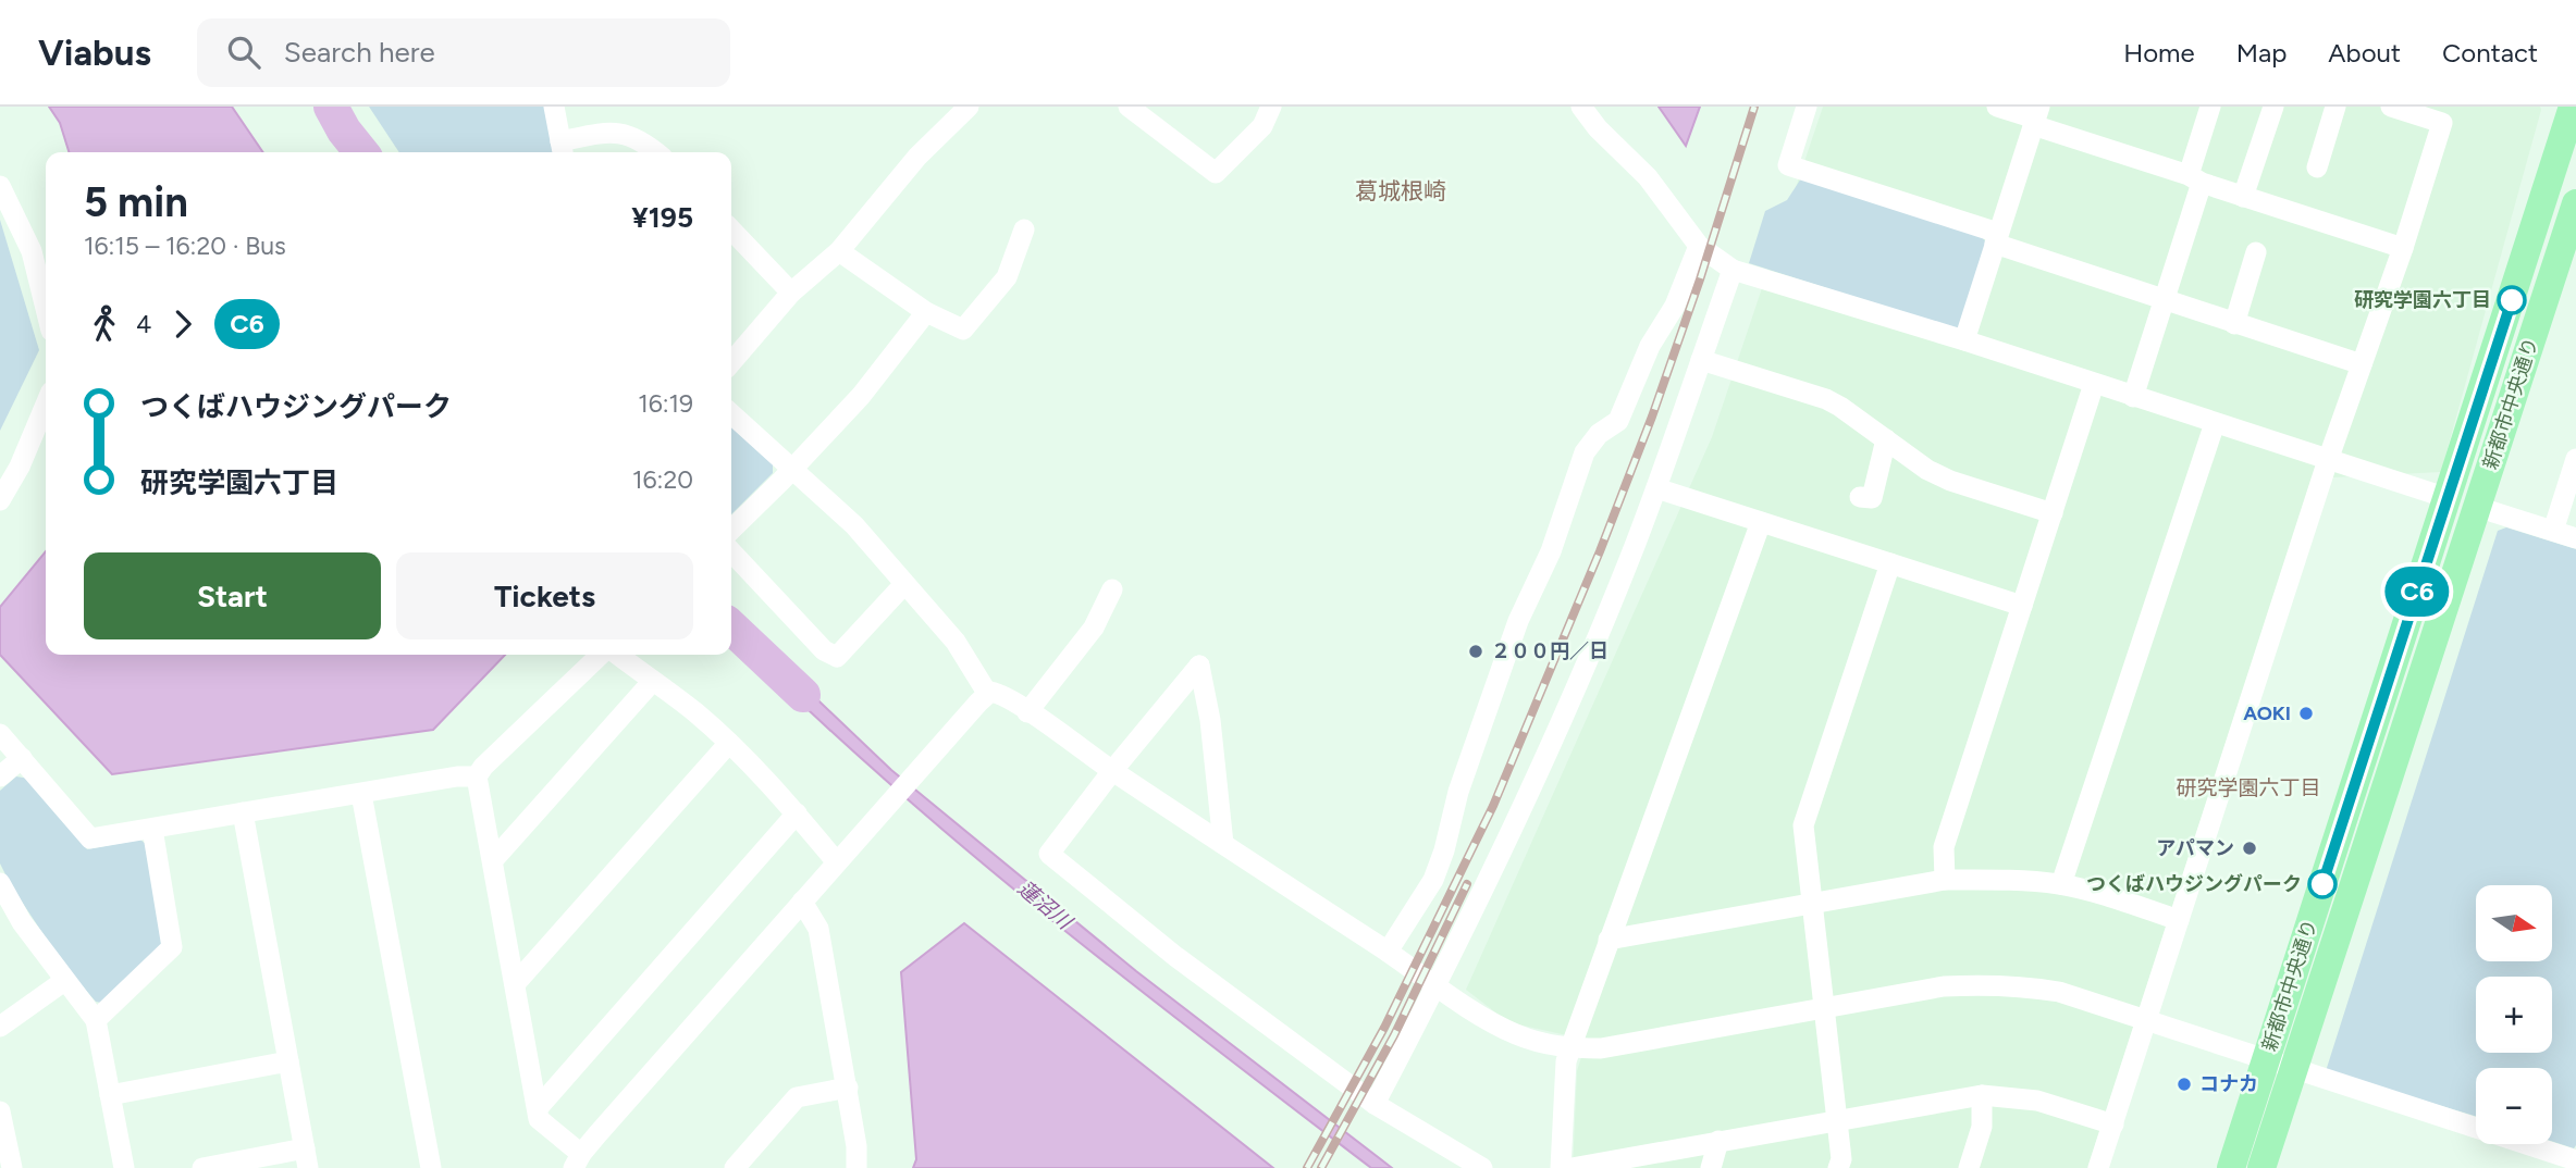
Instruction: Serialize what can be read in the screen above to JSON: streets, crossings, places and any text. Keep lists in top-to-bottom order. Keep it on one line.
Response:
{"streets":{"main road":["新都市中央通り"]},"districts":["葛城根崎","研究学園六丁目"],"water":["蓮沼川"],"places":["研究学園六丁目","２００円／日","AOKI","アパマン","つくばハウジングパーク","コナカ"],"lines":["bus line C6"],"north":"right","page":{"header":"Viabus","search":"Search here","nav":["Home","Map","About","Contact"],"on_map":"C6","heading":["5 min","16:15 – 16:20 · Bus","¥195"],"legs":["4","C6"],"list":[{"name":"つくばハウジングパーク","value":"16:19"},{"name":"研究学園六丁目","value":"16:20"}],"buttons":["Start","Tickets"],"map_buttons":["+","−"]}}
